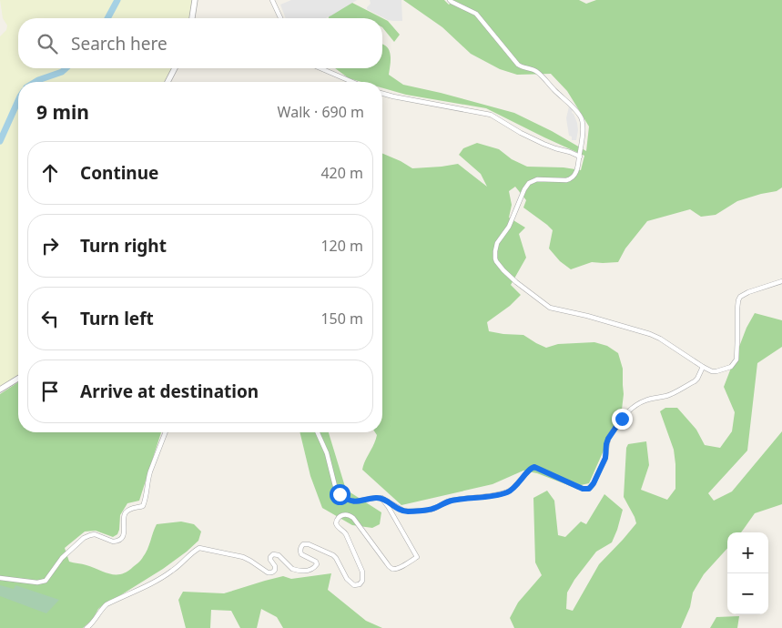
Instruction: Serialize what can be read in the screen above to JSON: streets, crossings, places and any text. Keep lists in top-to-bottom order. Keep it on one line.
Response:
{"page":{"search":"Search here","heading":["9 min","Walk · 690 m"],"list":[["Continue","420 m"],["Turn right","120 m"],["Turn left","150 m"],"Arrive at destination"],"map_buttons":["+","−"]}}
